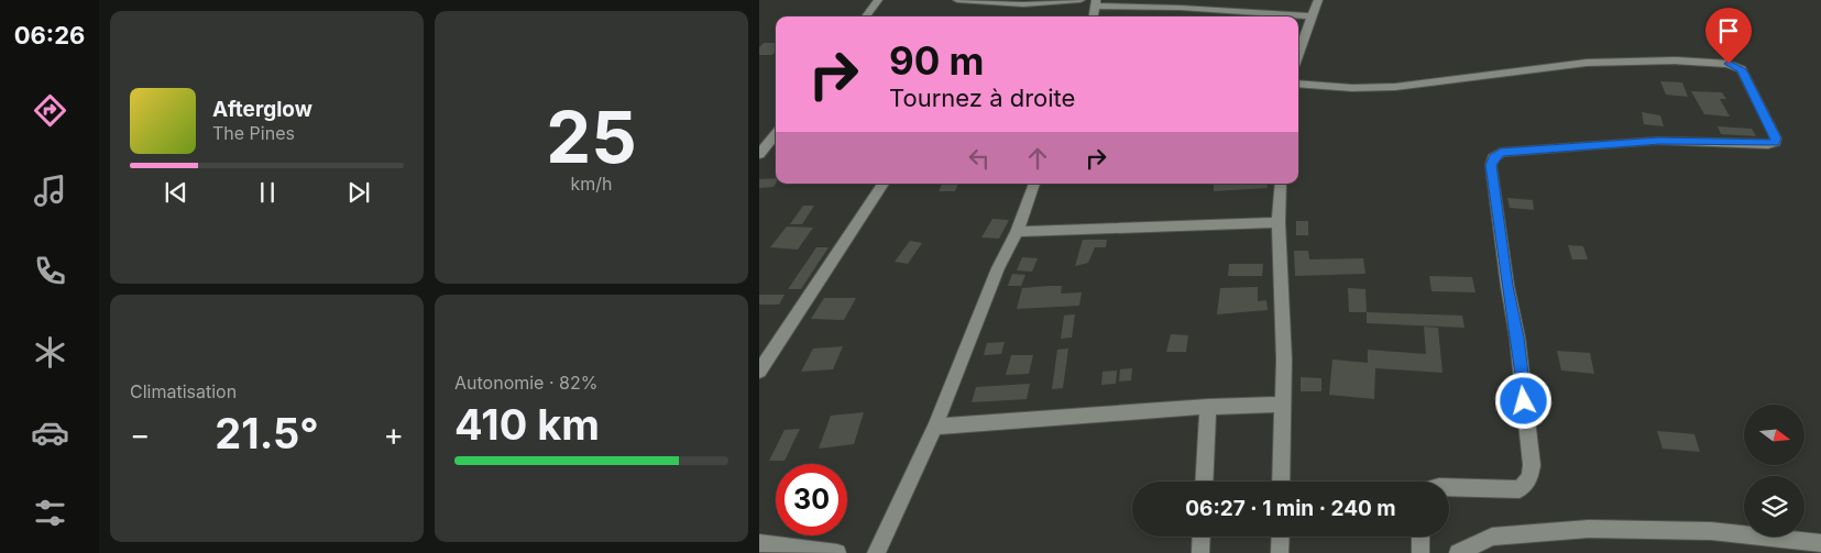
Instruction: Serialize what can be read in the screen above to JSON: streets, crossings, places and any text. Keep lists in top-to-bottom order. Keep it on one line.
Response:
{"north":"right","page":{"tabs":"06:26","tile":[["25","km/h"],"Climatisation",["Autonomie · 82%","410 km"]],"turn":["90 m","Tournez à droite"],"song":["Afterglow","The Pines"],"heat":["−","21.5°","+"],"limit":"30","trip":"06:27 · 1 min · 240 m"}}
